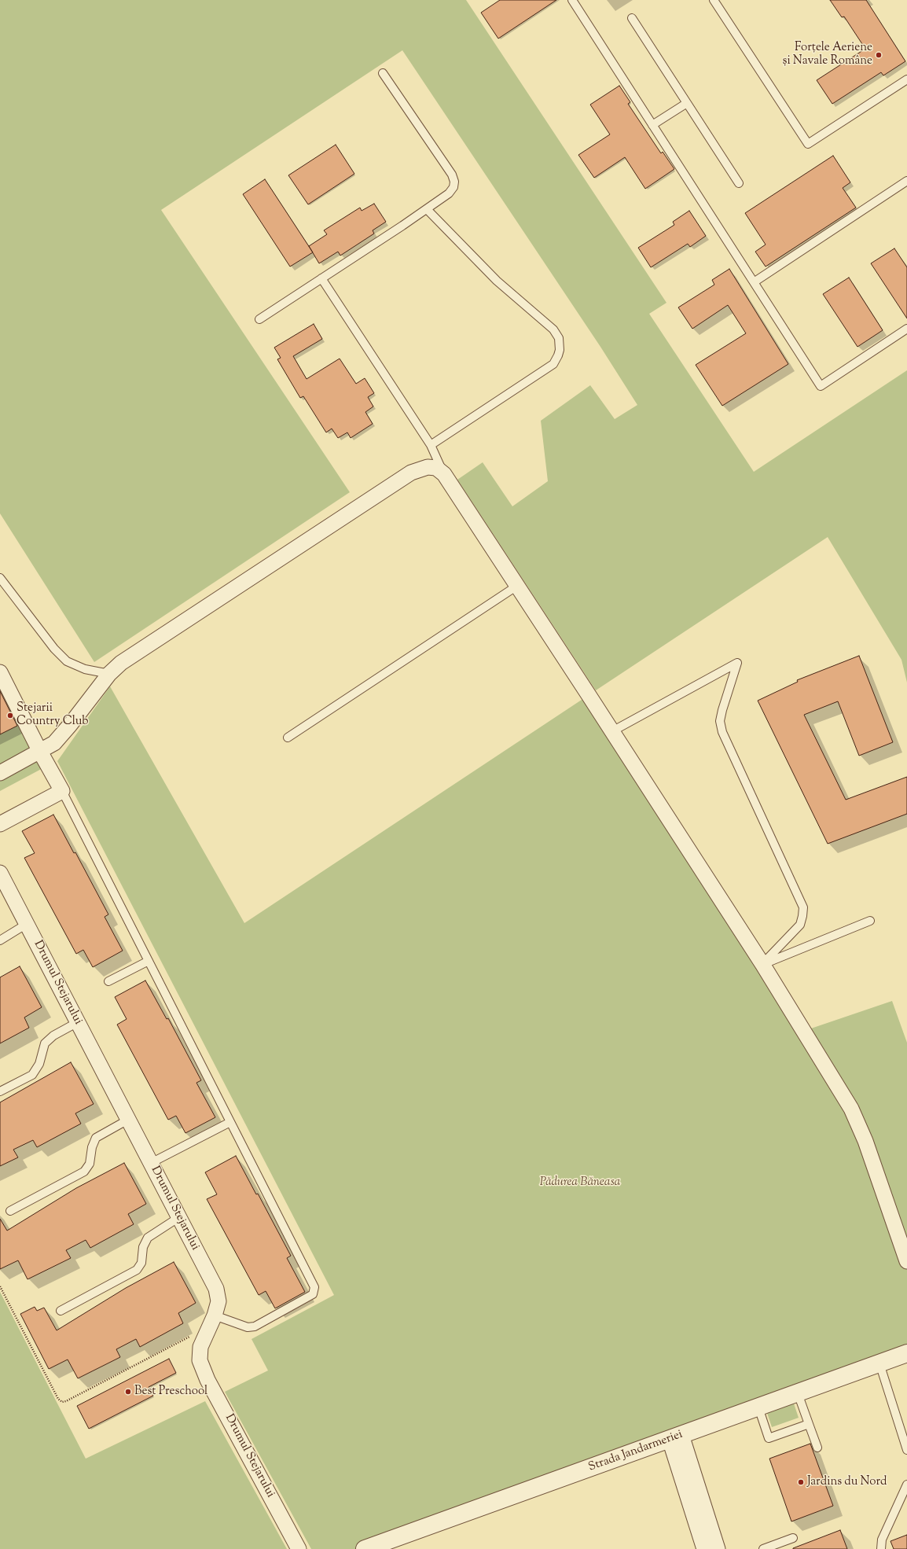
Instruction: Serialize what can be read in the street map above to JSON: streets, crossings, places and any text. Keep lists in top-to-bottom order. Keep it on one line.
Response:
{"streets":{"street":["Drumul Stejarului","Strada Jandarmeriei"]},"parks":["Pădurea Băneasa"],"places":["Forțele Aeriene și Navale Române","Stejarii Country Club","Best Preschool","Jardins du Nord"]}
